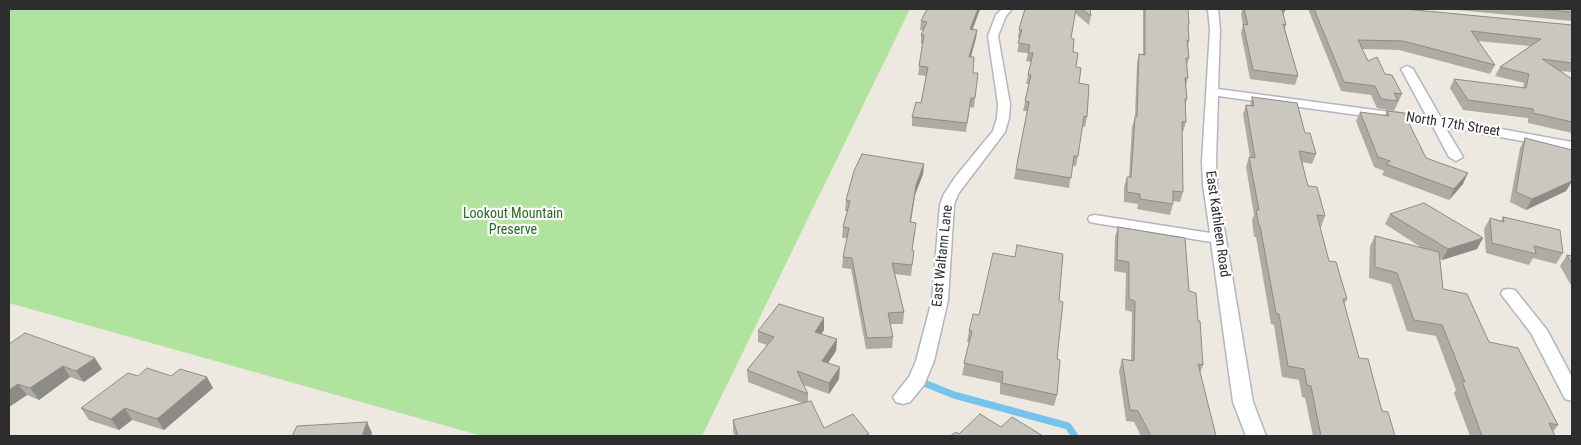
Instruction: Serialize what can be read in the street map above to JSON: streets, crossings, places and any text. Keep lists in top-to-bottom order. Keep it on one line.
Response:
{"streets":{"street":["North 17th Street","East Kathleen Road","East Waltann Lane"]},"crossings":[["North 17th Street","East Kathleen Road"]],"parks":["Lookout Mountain Preserve"]}
